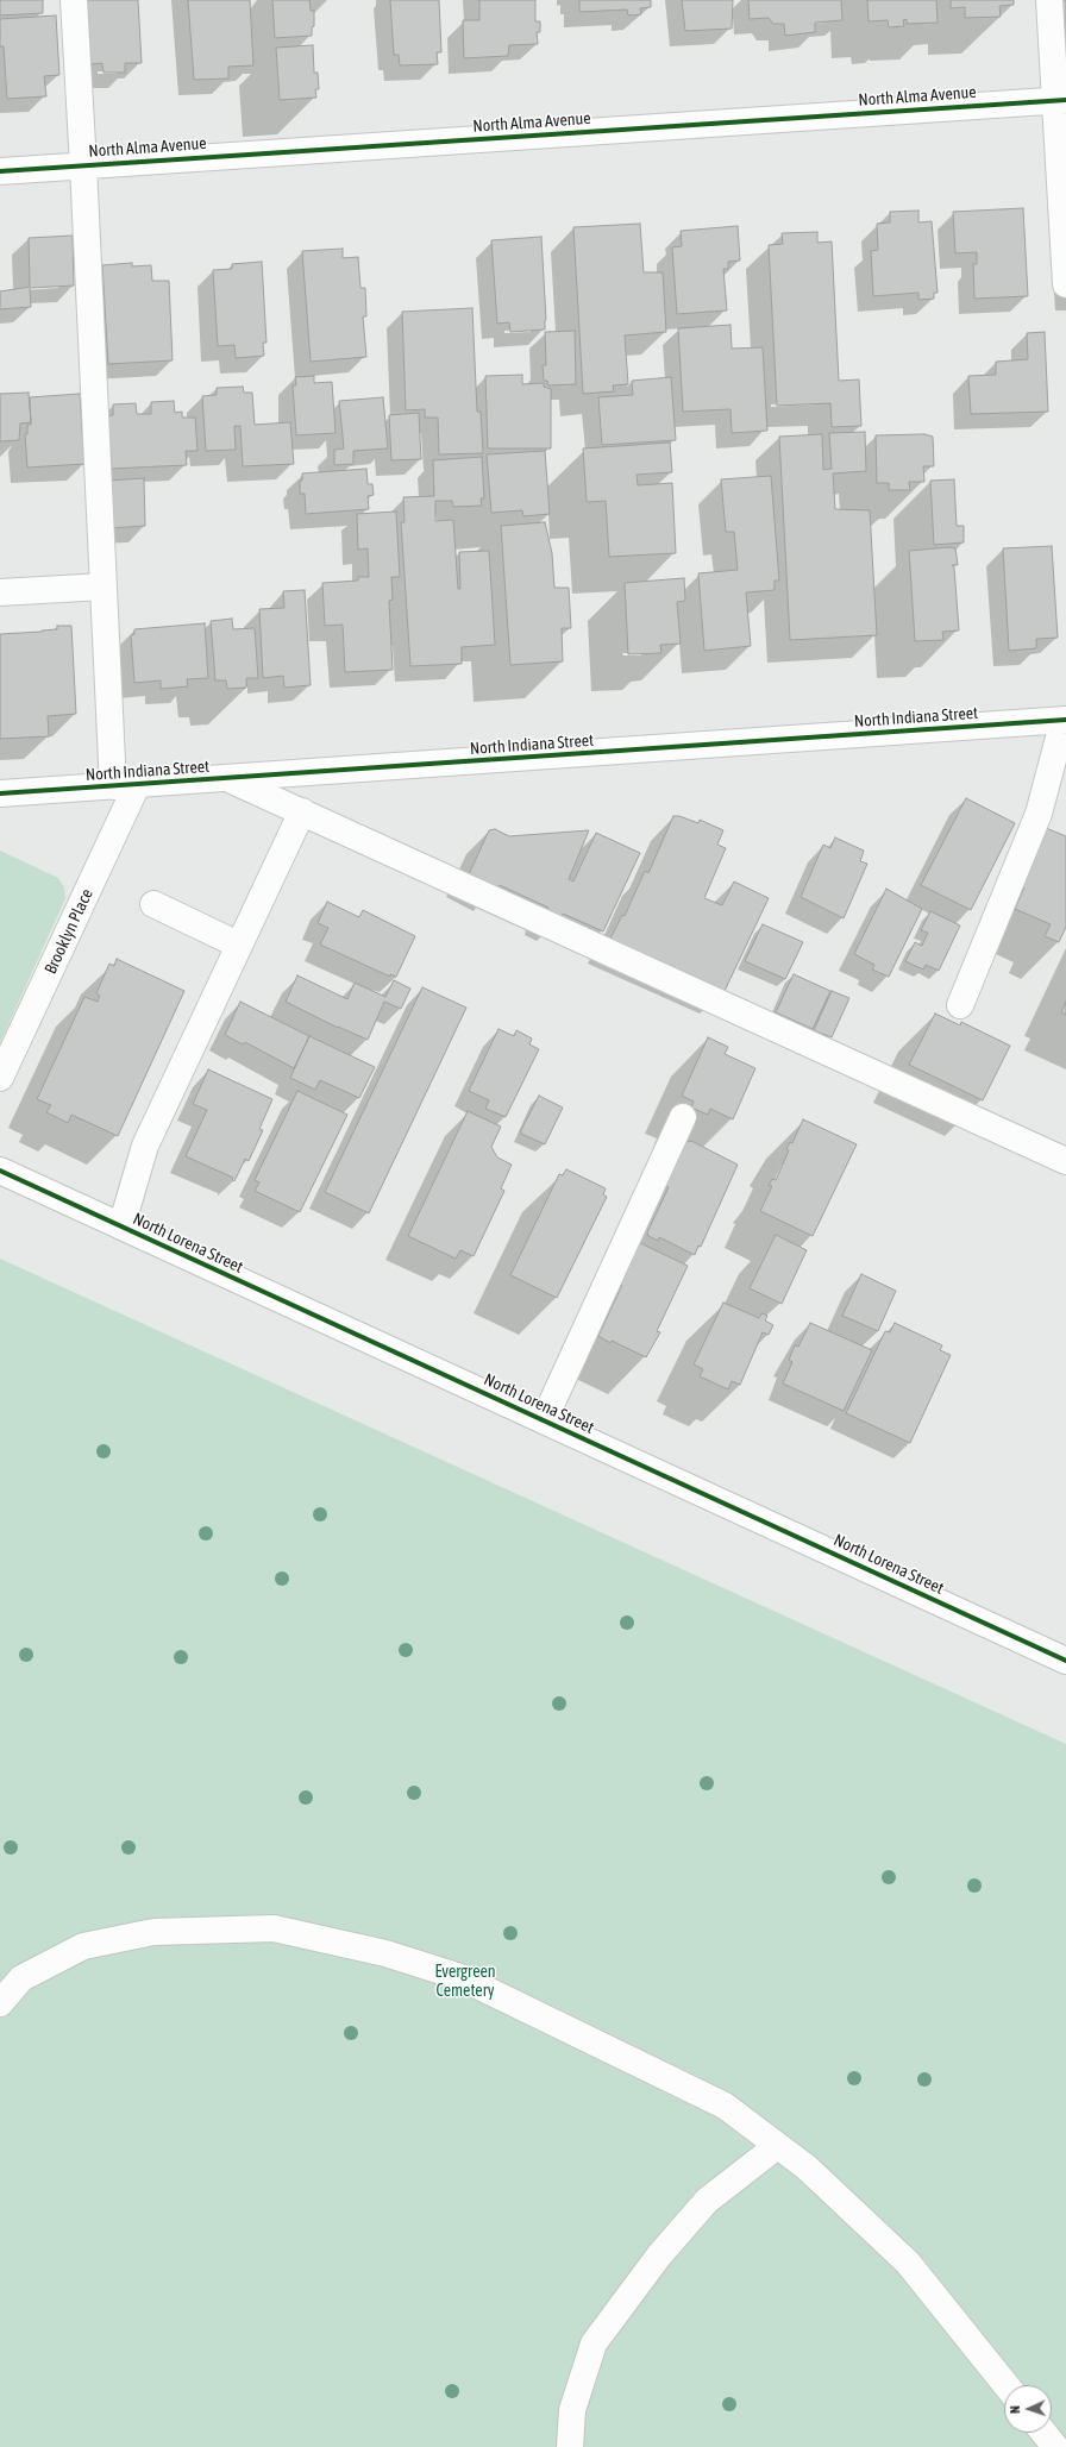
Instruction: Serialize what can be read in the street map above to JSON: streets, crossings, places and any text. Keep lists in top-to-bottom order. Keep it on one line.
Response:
{"streets":{"street":["North Alma Avenue","North Indiana Street","Brooklyn Place","North Lorena Street"]},"crossings":[["North Indiana Street","Brooklyn Place"]],"parks":["Evergreen Cemetery"],"north":"left"}
